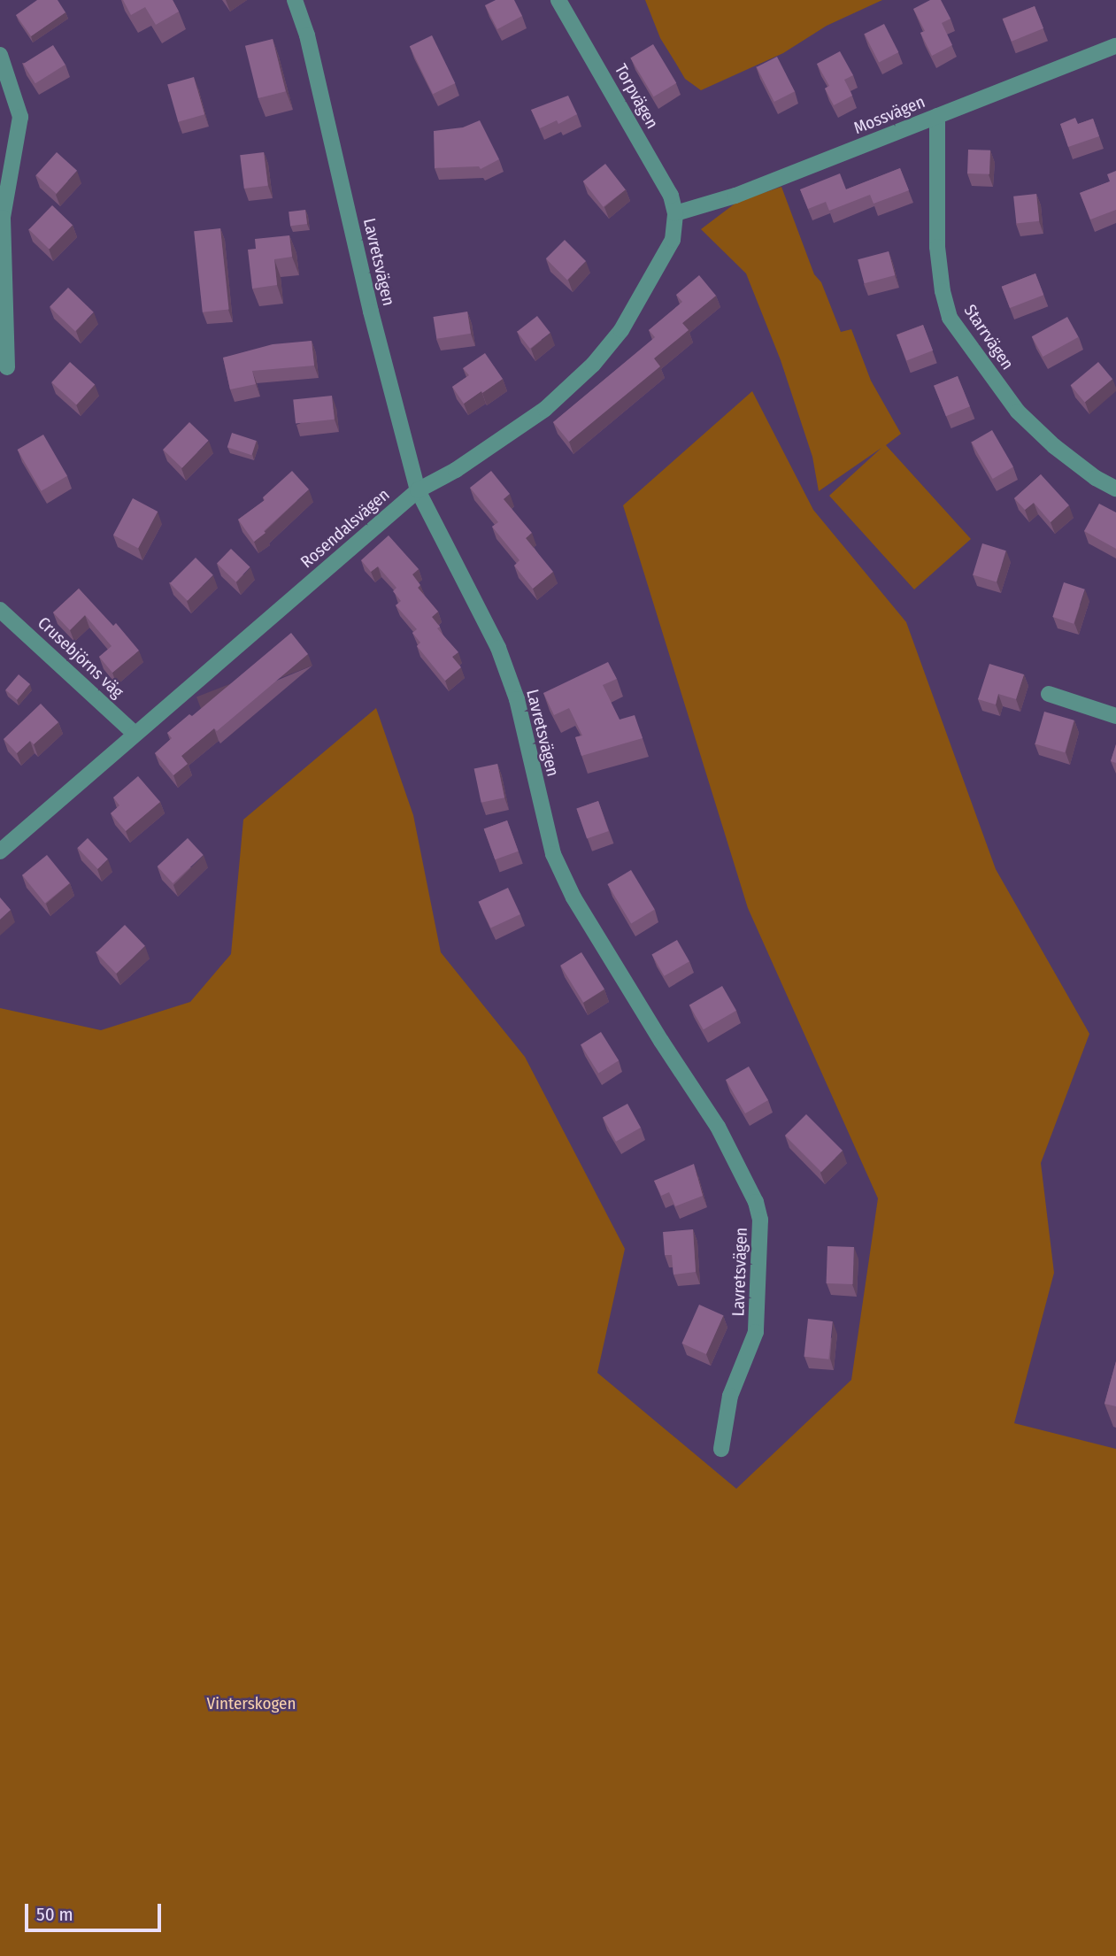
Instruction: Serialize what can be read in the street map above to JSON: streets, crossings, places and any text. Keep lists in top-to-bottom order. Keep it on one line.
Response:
{"streets":{"street":["Torpvägen","Mossvägen","Lavretsvägen","Starrvägen","Rosendalsvägen","Crusebjörns väg"]},"crossings":[["Torpvägen","Mossvägen"],["Torpvägen","Rosendalsvägen"],["Mossvägen","Starrvägen"],["Mossvägen","Rosendalsvägen"],["Lavretsvägen","Rosendalsvägen"],["Rosendalsvägen","Crusebjörns väg"]],"parks":["Vinterskogen"],"scale_bar":"50 m"}
